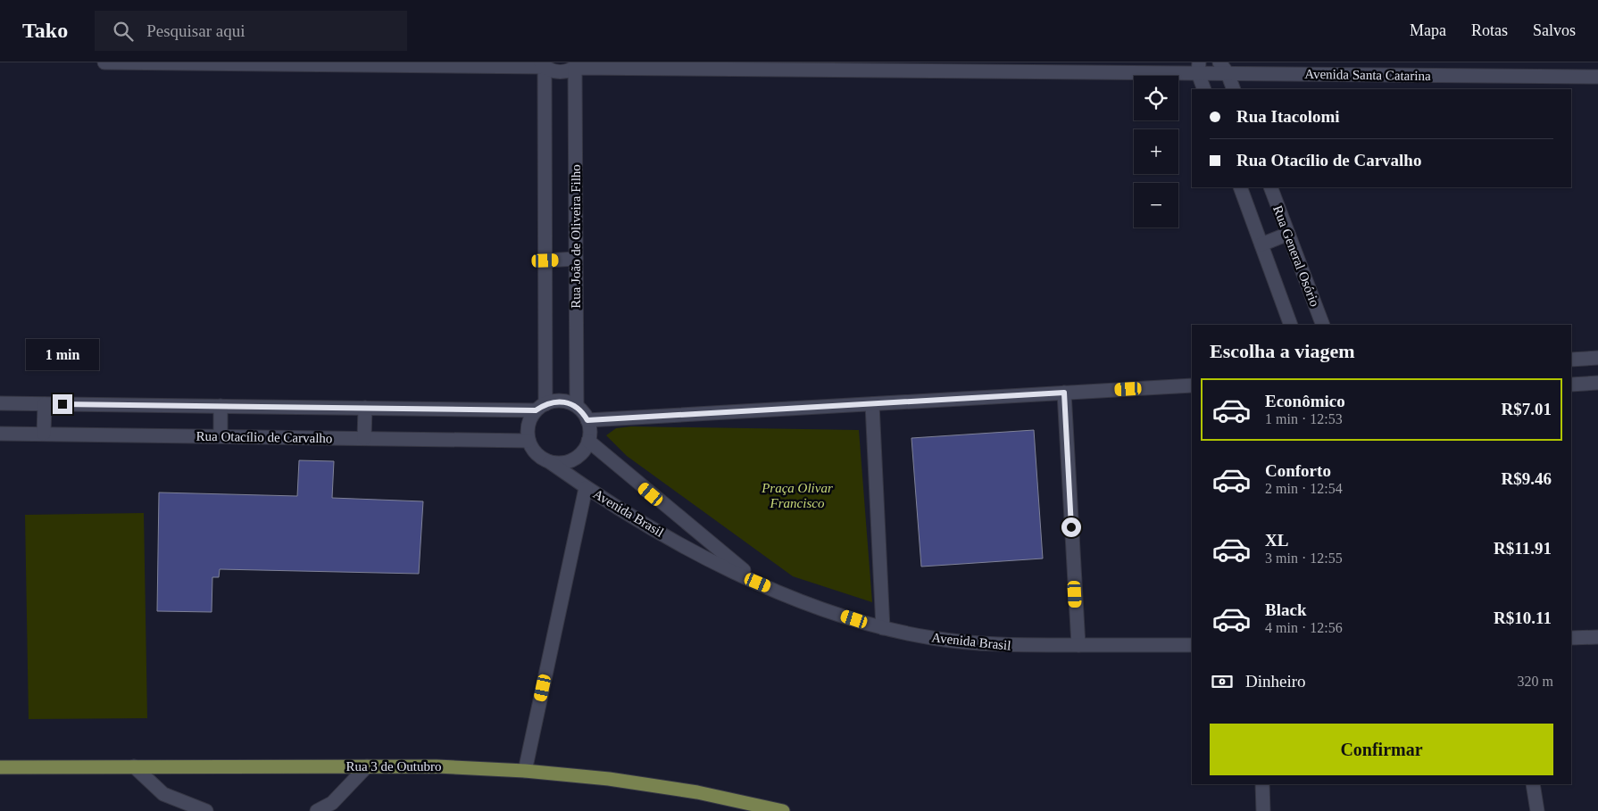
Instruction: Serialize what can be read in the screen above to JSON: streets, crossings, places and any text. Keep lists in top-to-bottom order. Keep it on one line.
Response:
{"streets":{"main road":["Rua 3 de Outubro"],"street":["Avenida Santa Catarina","Rua João de Oliveira Filho","Rua General Osório","Rua Otacílio de Carvalho","Avenida Brasil"]},"crossings":[["Avenida Santa Catarina","Rua João de Oliveira Filho"],["Rua João de Oliveira Filho","Rua Otacílio de Carvalho"],["Rua João de Oliveira Filho","Avenida Brasil"],["Rua Otacílio de Carvalho","Avenida Brasil"]],"parks":["Praça Olivar Francisco"],"page":{"header":"Tako","search":"Pesquisar aqui","nav":["Mapa","Rotas","Salvos"],"map_buttons":["+","−"],"banner":["Rua Itacolomi","Rua Otacílio de Carvalho"],"heading":"Escolha a viagem","bubble":"1 min","list":[{"name":"Econômico","note":"1 min · 12:53","value":"R$7.01"},{"name":"Conforto","note":"2 min · 12:54","value":"R$9.46"},{"name":"XL","note":"3 min · 12:55","value":"R$11.91"},{"name":"Black","note":"4 min · 12:56","value":"R$10.11"}],"pay":["Dinheiro","320 m"],"buttons":"Confirmar"}}
